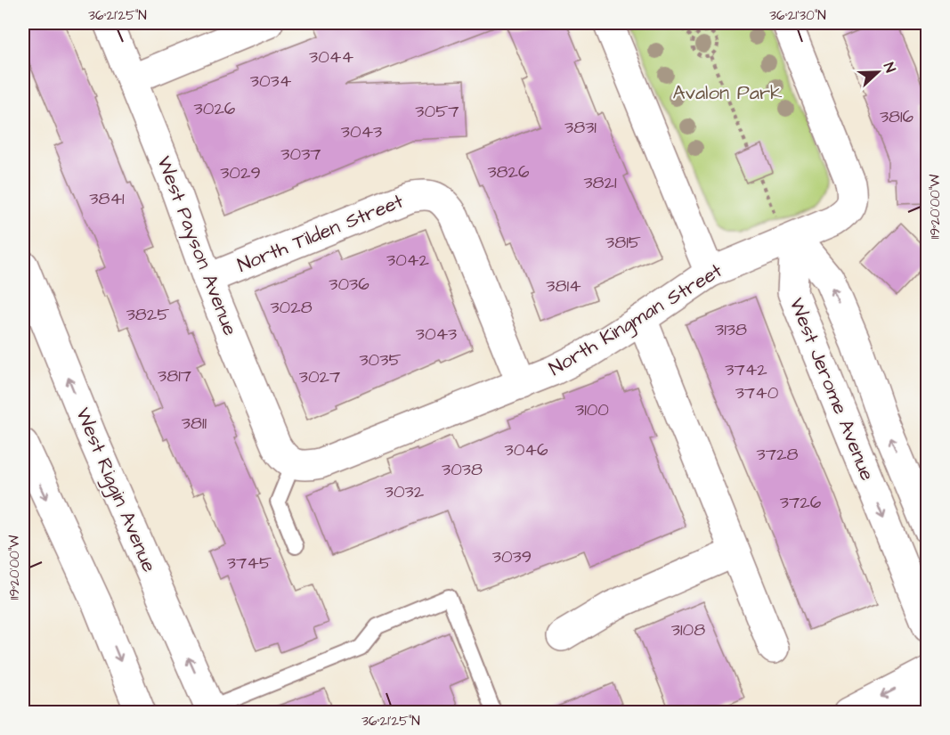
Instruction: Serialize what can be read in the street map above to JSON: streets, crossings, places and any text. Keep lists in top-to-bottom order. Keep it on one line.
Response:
{"streets":{"street":["North Tilden Street","West Payson Avenue","North Kingman Street","West Jerome Avenue","West Riggin Avenue"]},"crossings":[["North Tilden Street","West Payson Avenue"],["North Tilden Street","North Kingman Street"],["West Payson Avenue","North Kingman Street"],["North Kingman Street","West Jerome Avenue"]],"parks":["Avalon Park"],"house_numbers":["3044","3034","3026","3057","3816","3831","3043","3037","3826","3029","3821","3841","3815","3042","3036","3814","3028","3825","3138","3043","3035","3742","3817","3027","3740","3100","3811","3046","3728","3038","3032","3726","3039","3745","3108"],"north":"right","coordinates":["36°21'25\"N","36°21'30\"N","119°20'00\"W"]}
